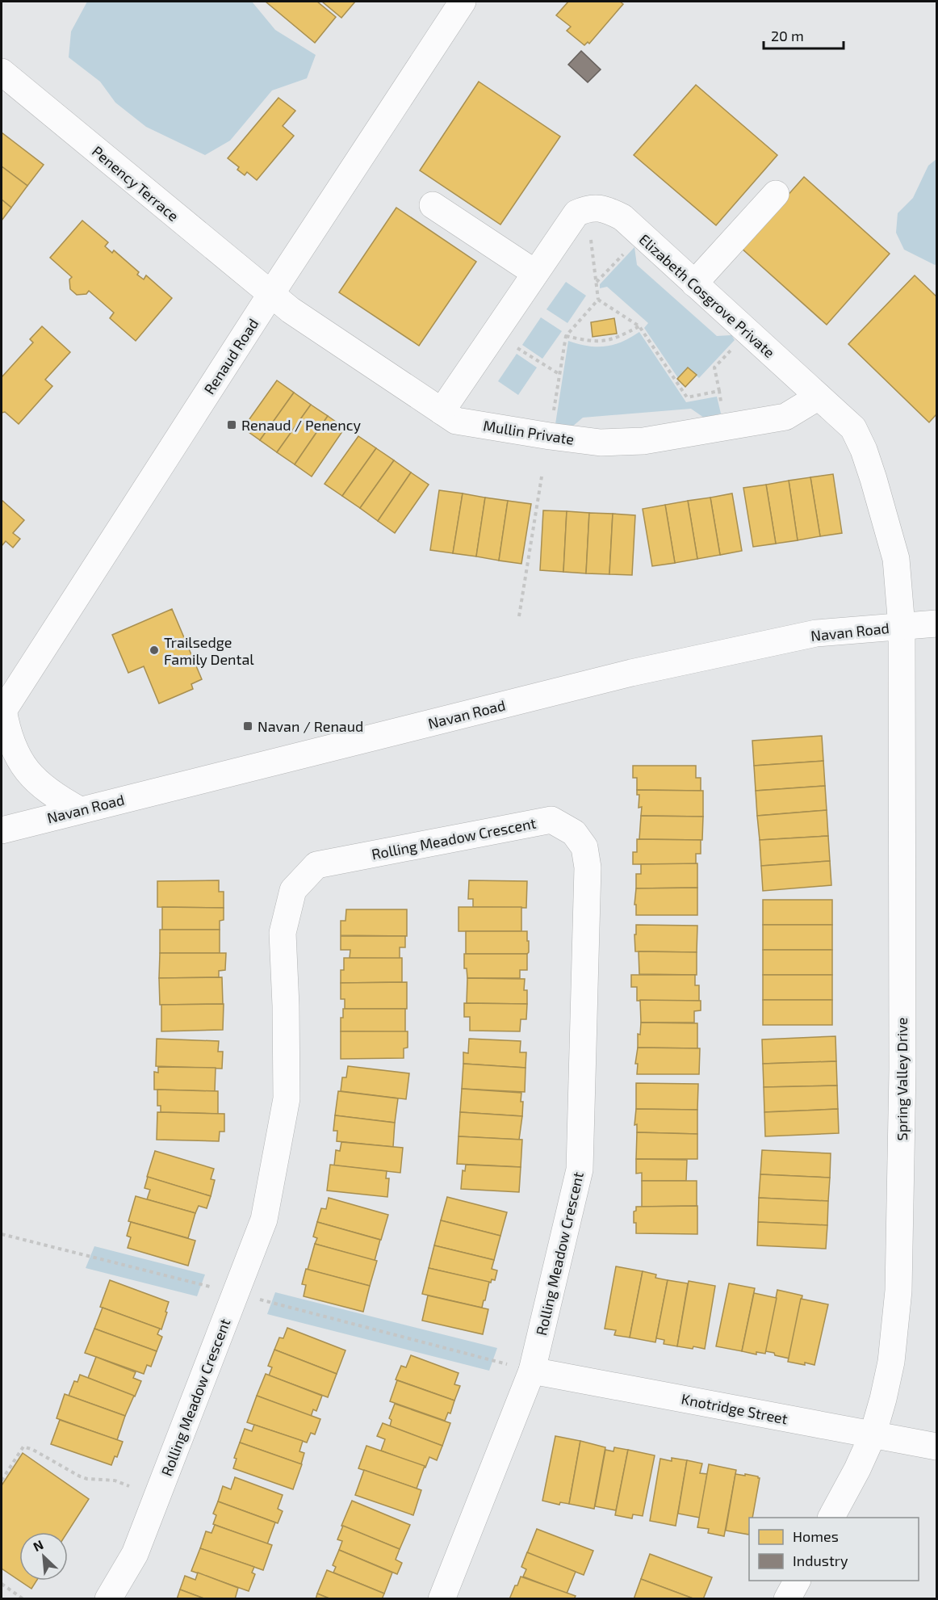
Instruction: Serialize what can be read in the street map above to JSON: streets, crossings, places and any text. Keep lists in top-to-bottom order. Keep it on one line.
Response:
{"streets":{"street":["Penency Terrace","Elizabeth Cosgrove Private","Renaud Road","Mullin Private","Navan Road","Rolling Meadow Crescent","Spring Valley Drive","Knotridge Street"]},"crossings":[["Penency Terrace","Renaud Road"],["Penency Terrace","Mullin Private"],["Elizabeth Cosgrove Private","Mullin Private"],["Elizabeth Cosgrove Private","Navan Road"],["Elizabeth Cosgrove Private","Spring Valley Drive"],["Renaud Road","Mullin Private"],["Navan Road","Spring Valley Drive"],["Rolling Meadow Crescent","Knotridge Street"],["Spring Valley Drive","Knotridge Street"]],"places":{"transit":["Renaud / Penency","Navan / Renaud"],"other":["Trailsedge Family Dental"]},"legend":["Homes","Industry"],"scale_bar":"20 m","north":"top left"}
